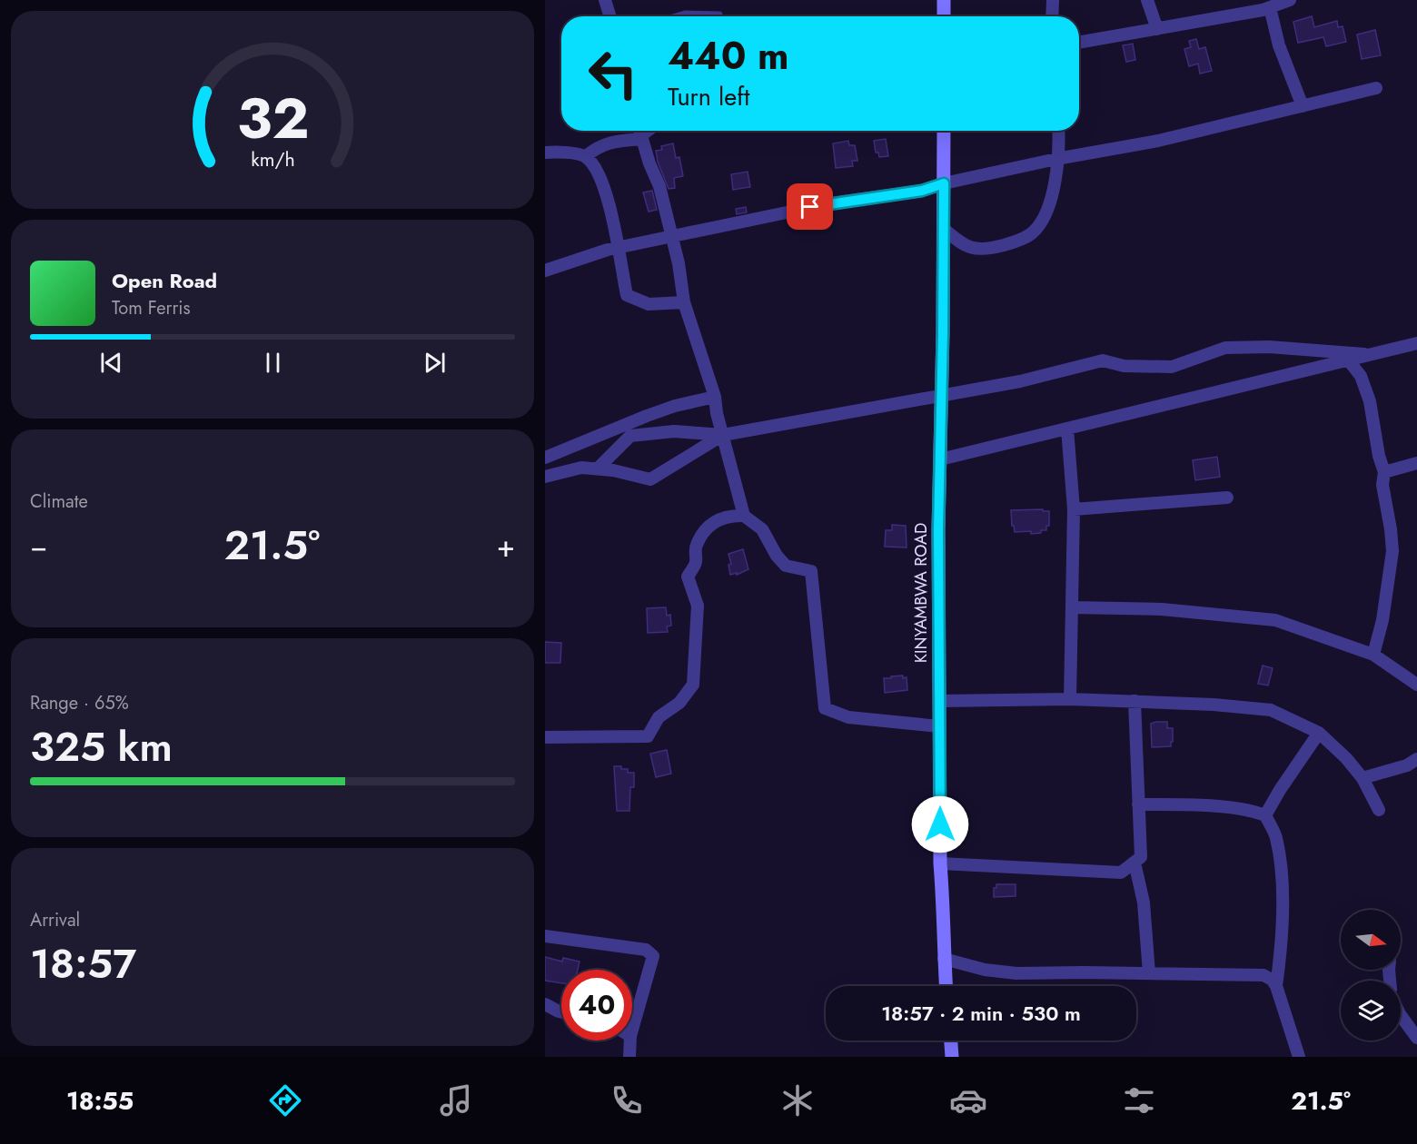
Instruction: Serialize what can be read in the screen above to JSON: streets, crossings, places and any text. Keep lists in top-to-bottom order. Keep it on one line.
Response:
{"streets":{"street":["KINYAMBWA ROAD"]},"north":"right","page":{"turn":["440 m","Turn left"],"song":["Open Road","Tom Ferris"],"tile":["Climate",["Range · 65%","325 km"],["Arrival","18:57"]],"heat":["−","21.5°","+"],"limit":"40","trip":"18:57 · 2 min · 530 m","tabs":["18:55","21.5°"],"gauge":["32","km/h"]}}
